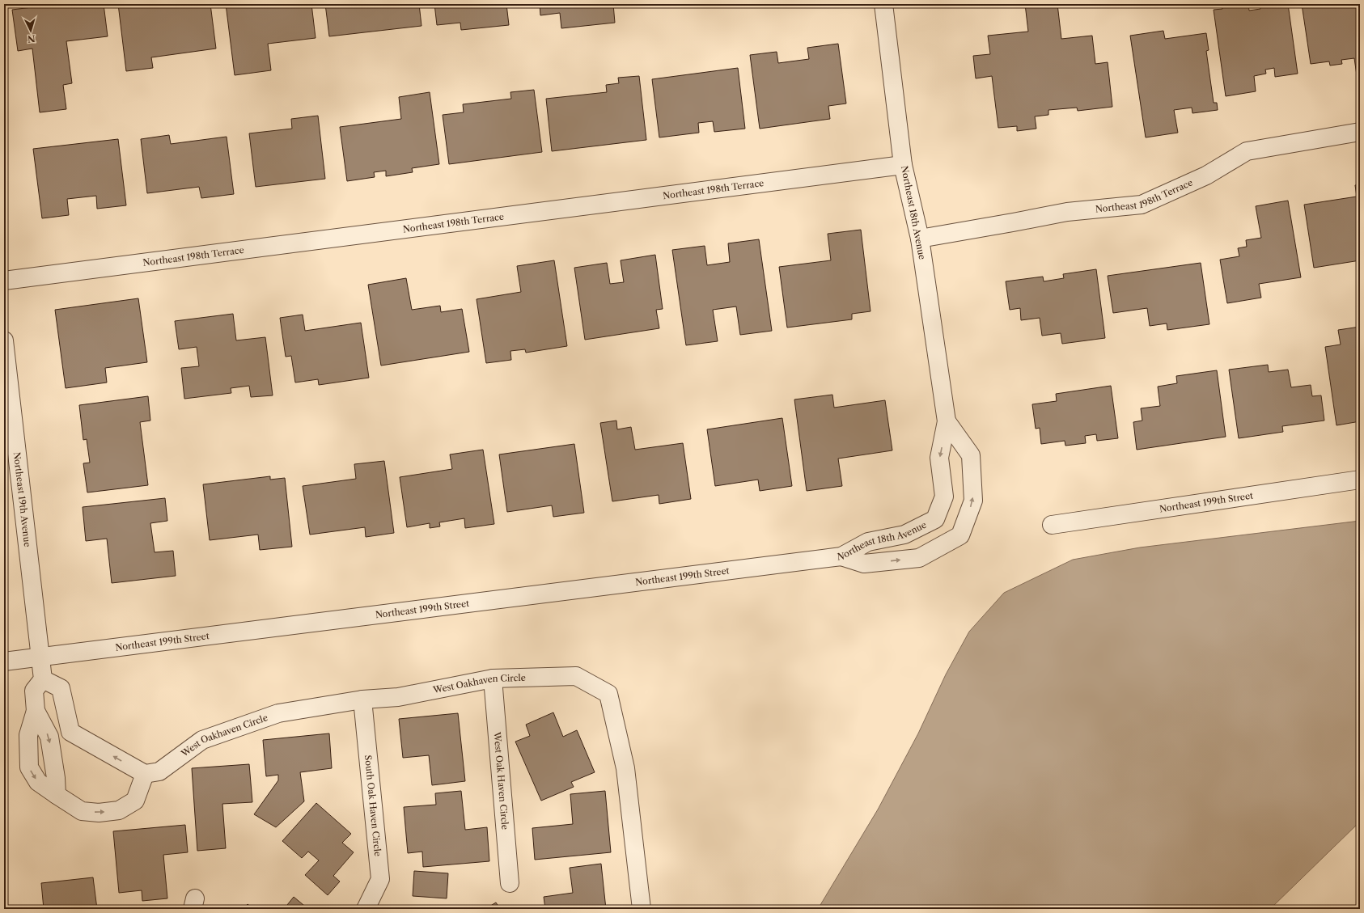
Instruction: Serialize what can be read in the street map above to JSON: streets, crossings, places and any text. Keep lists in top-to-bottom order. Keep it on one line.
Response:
{"streets":{"street":["Northeast 198th Terrace","Northeast 18th Avenue","Northeast 19th Avenue","Northeast 199th Street","West Oakhaven Circle","West Oak Haven Circle","South Oak Haven Circle"]},"crossings":[["Northeast 198th Terrace","Northeast 18th Avenue"],["Northeast 18th Avenue","Northeast 199th Street"],["Northeast 19th Avenue","Northeast 199th Street"],["West Oakhaven Circle","West Oak Haven Circle"],["West Oakhaven Circle","South Oak Haven Circle"]],"north":"bottom"}
